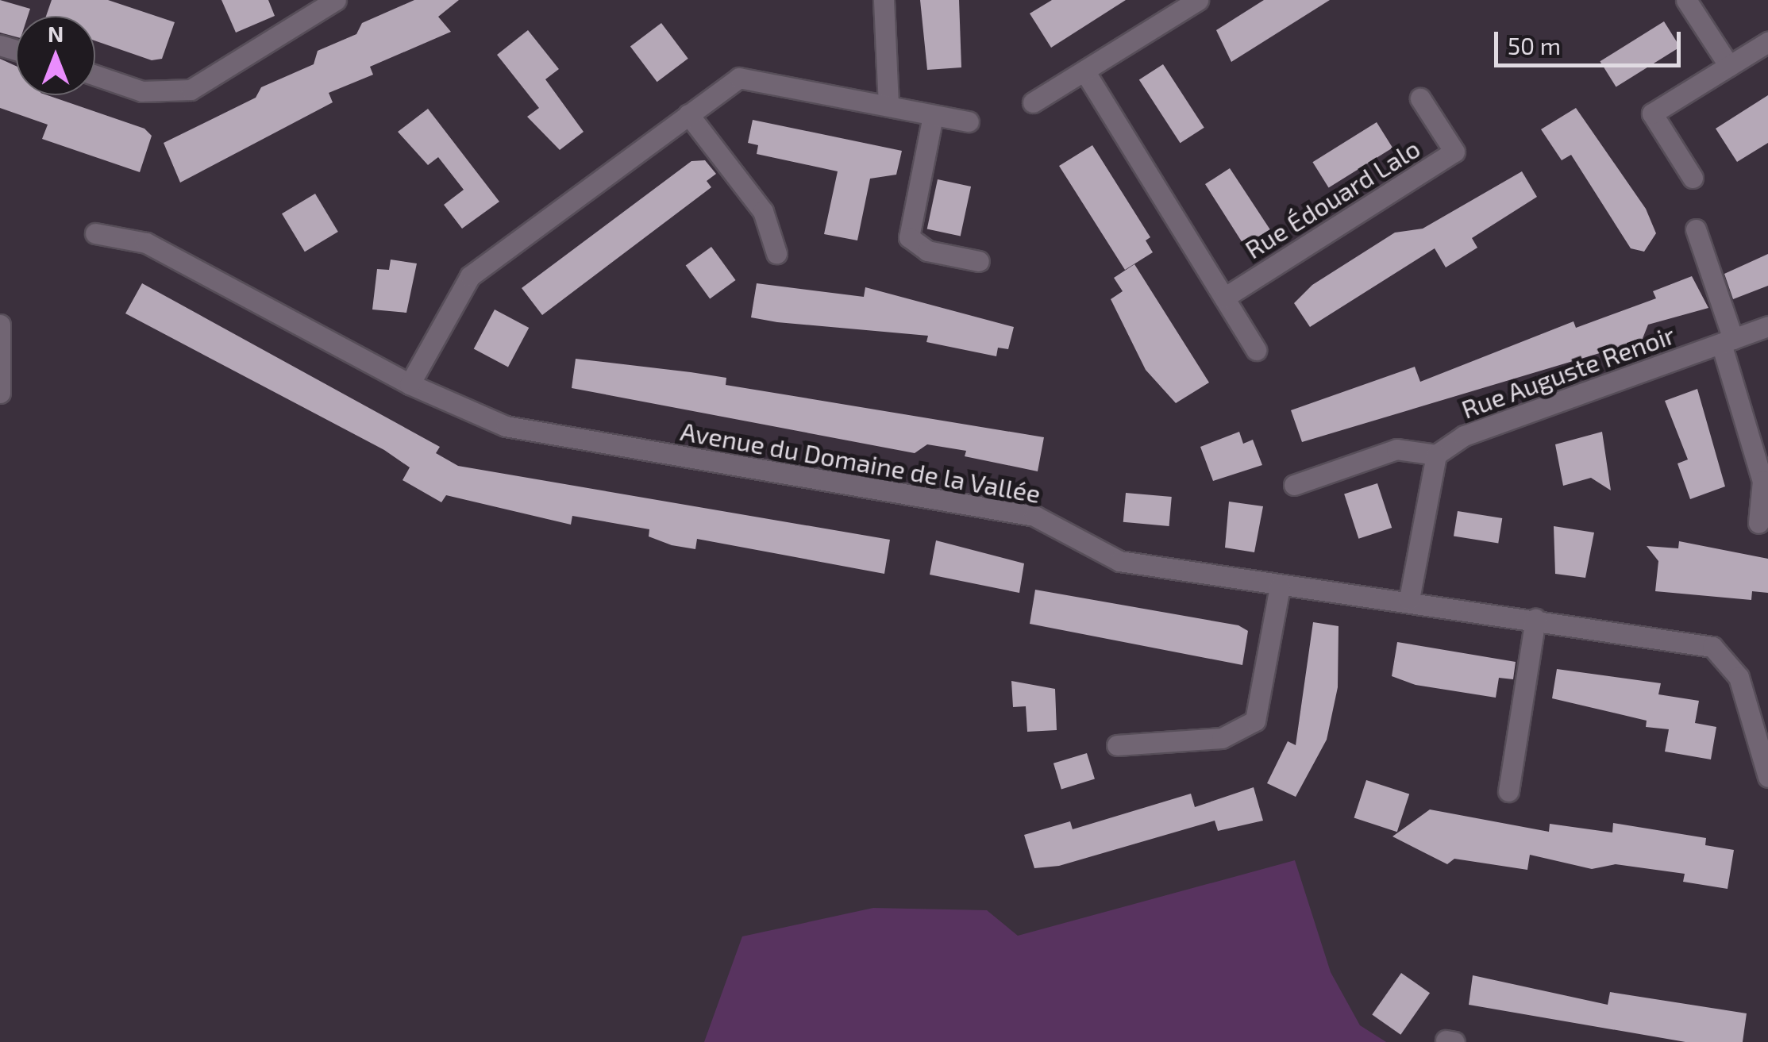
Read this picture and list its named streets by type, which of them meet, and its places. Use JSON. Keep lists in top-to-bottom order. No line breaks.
{"streets":{"street":["Rue Édouard Lalo","Rue Auguste Renoir","Avenue du Domaine de la Vallée"]},"scale_bar":"50 m","north":"top"}
